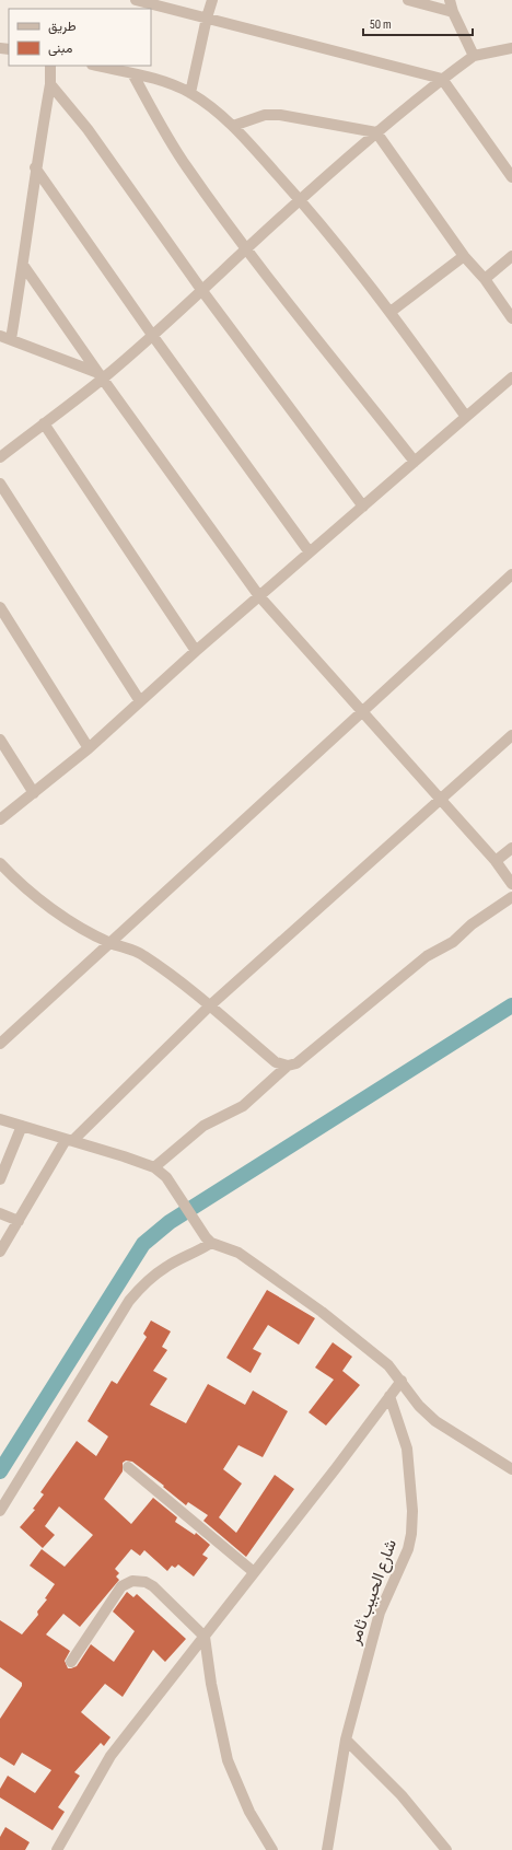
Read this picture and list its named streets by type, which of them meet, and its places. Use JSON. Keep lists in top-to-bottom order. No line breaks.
{"streets":{"street":["شارع الحبيب ثامر"]},"legend":["طريق","مبنى"],"scale_bar":"50 m"}
